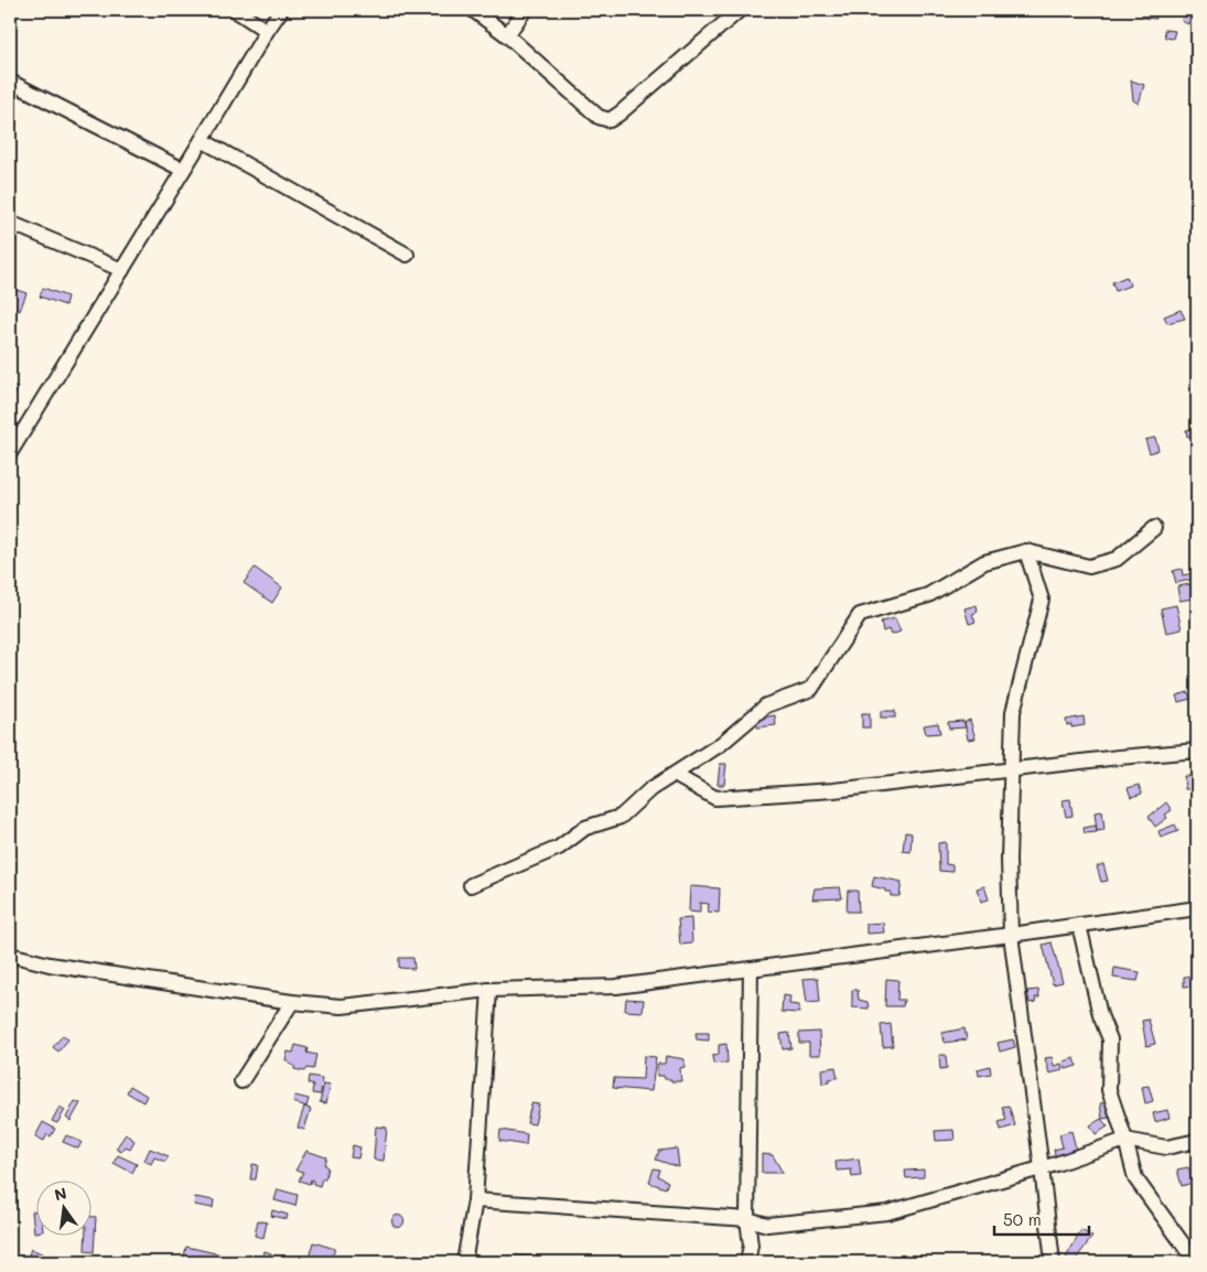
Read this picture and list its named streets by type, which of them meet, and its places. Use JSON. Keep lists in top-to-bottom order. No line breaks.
{"scale_bar":"50 m","north":"top"}
